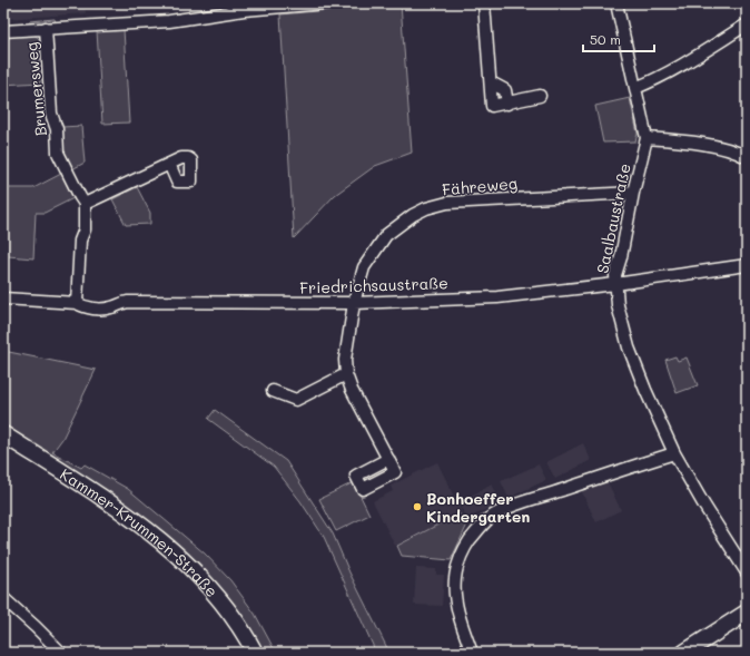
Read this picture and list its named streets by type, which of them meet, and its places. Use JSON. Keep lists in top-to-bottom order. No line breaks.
{"streets":{"street":["Brumersweg","Fähreweg","Saalbaustraße","Friedrichsaustraße","Kammer-Krummen-Straße"]},"crossings":[["Fähreweg","Saalbaustraße"],["Fähreweg","Friedrichsaustraße"],["Saalbaustraße","Friedrichsaustraße"]],"places":["Bonhoeffer Kindergarten"],"scale_bar":"50 m"}
